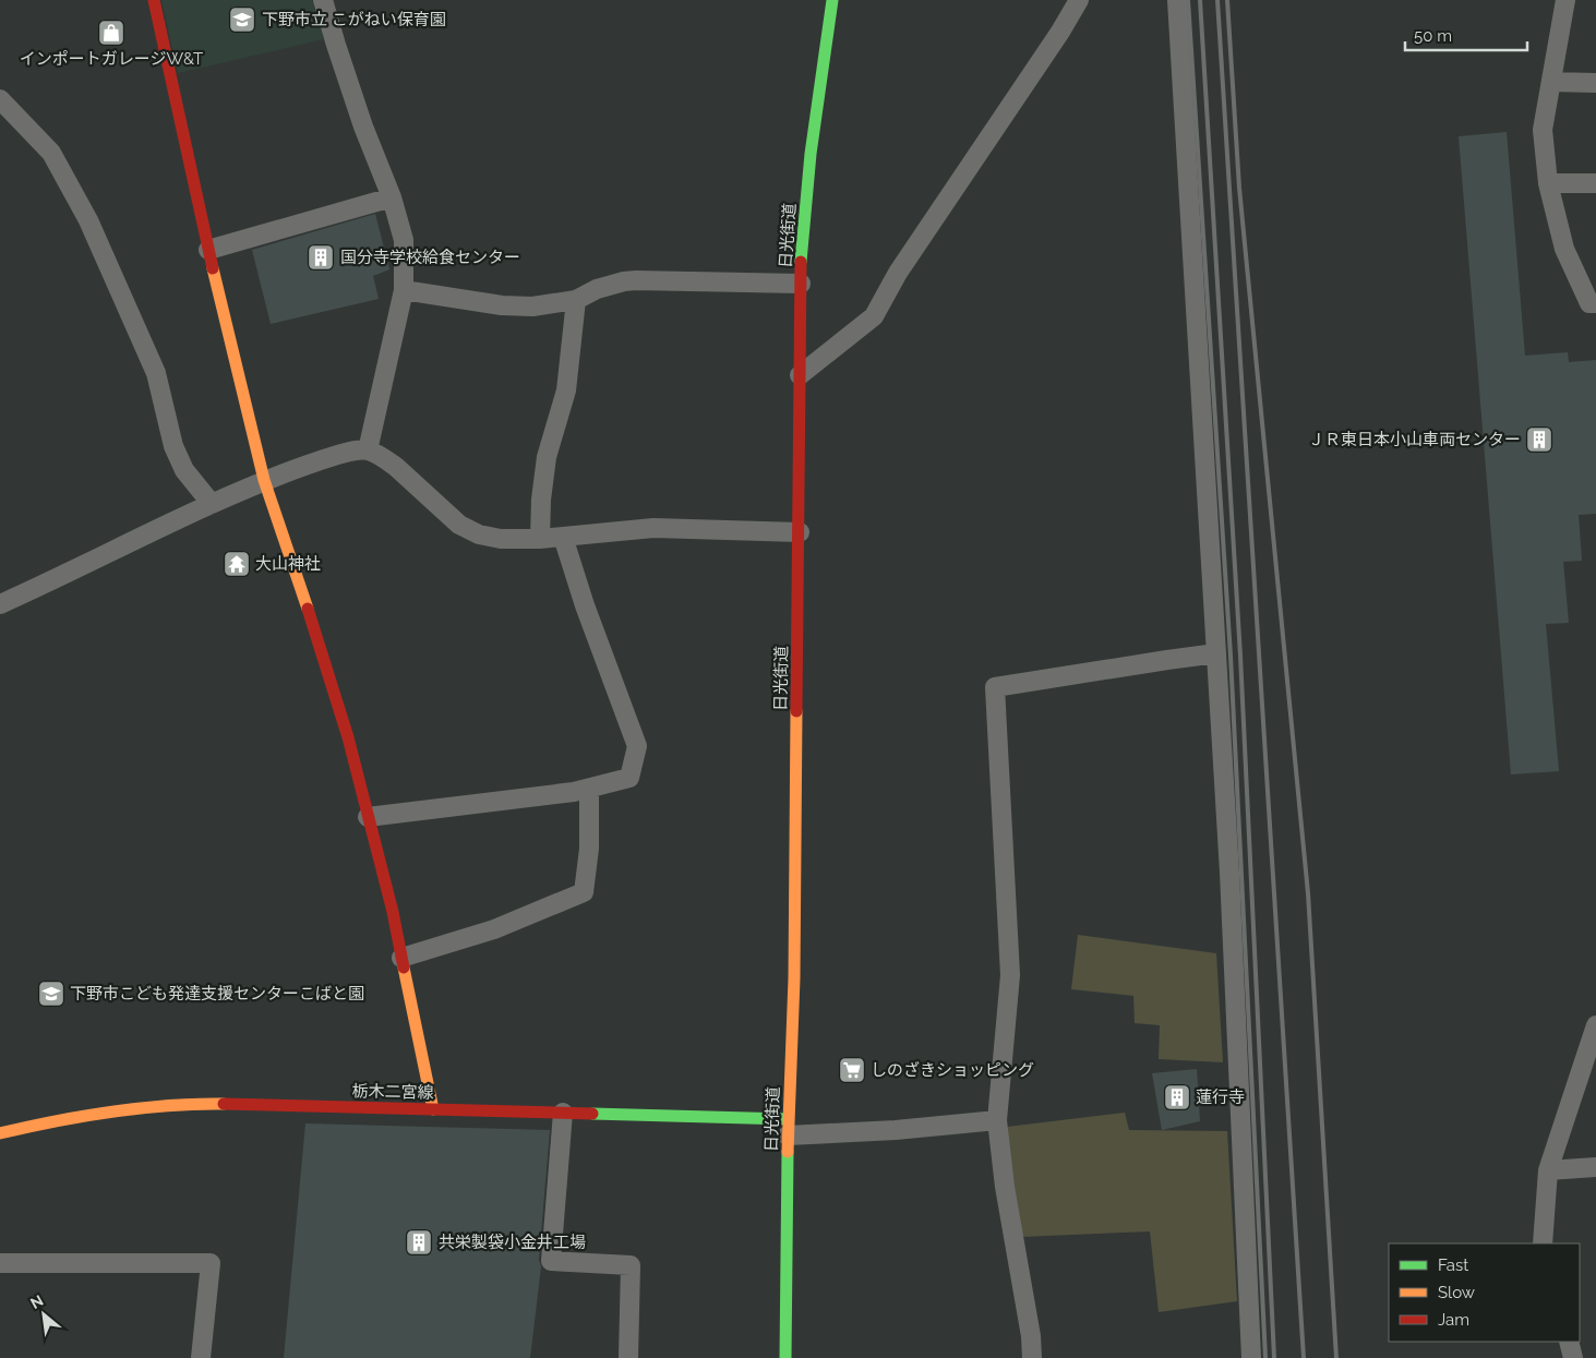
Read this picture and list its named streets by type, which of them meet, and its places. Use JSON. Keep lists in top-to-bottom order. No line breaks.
{"streets":{"main road":["日光街道","栃木二宮線"]},"crossings":[["日光街道","栃木二宮線"]],"places":{"school or university":["下野市立 こがねい保育園","下野市こども発達支援センターこばと園"],"shop":["インポートガレージW&T"],"building":["国分寺学校給食センター","ＪＲ東日本小山車両センター","蓮行寺","共栄製袋小金井工場"],"temple":["大山神社"],"supermarket":["しのざきショッピング"]},"legend":["Fast","Slow","Jam"],"scale_bar":"50 m","north":"top left"}
